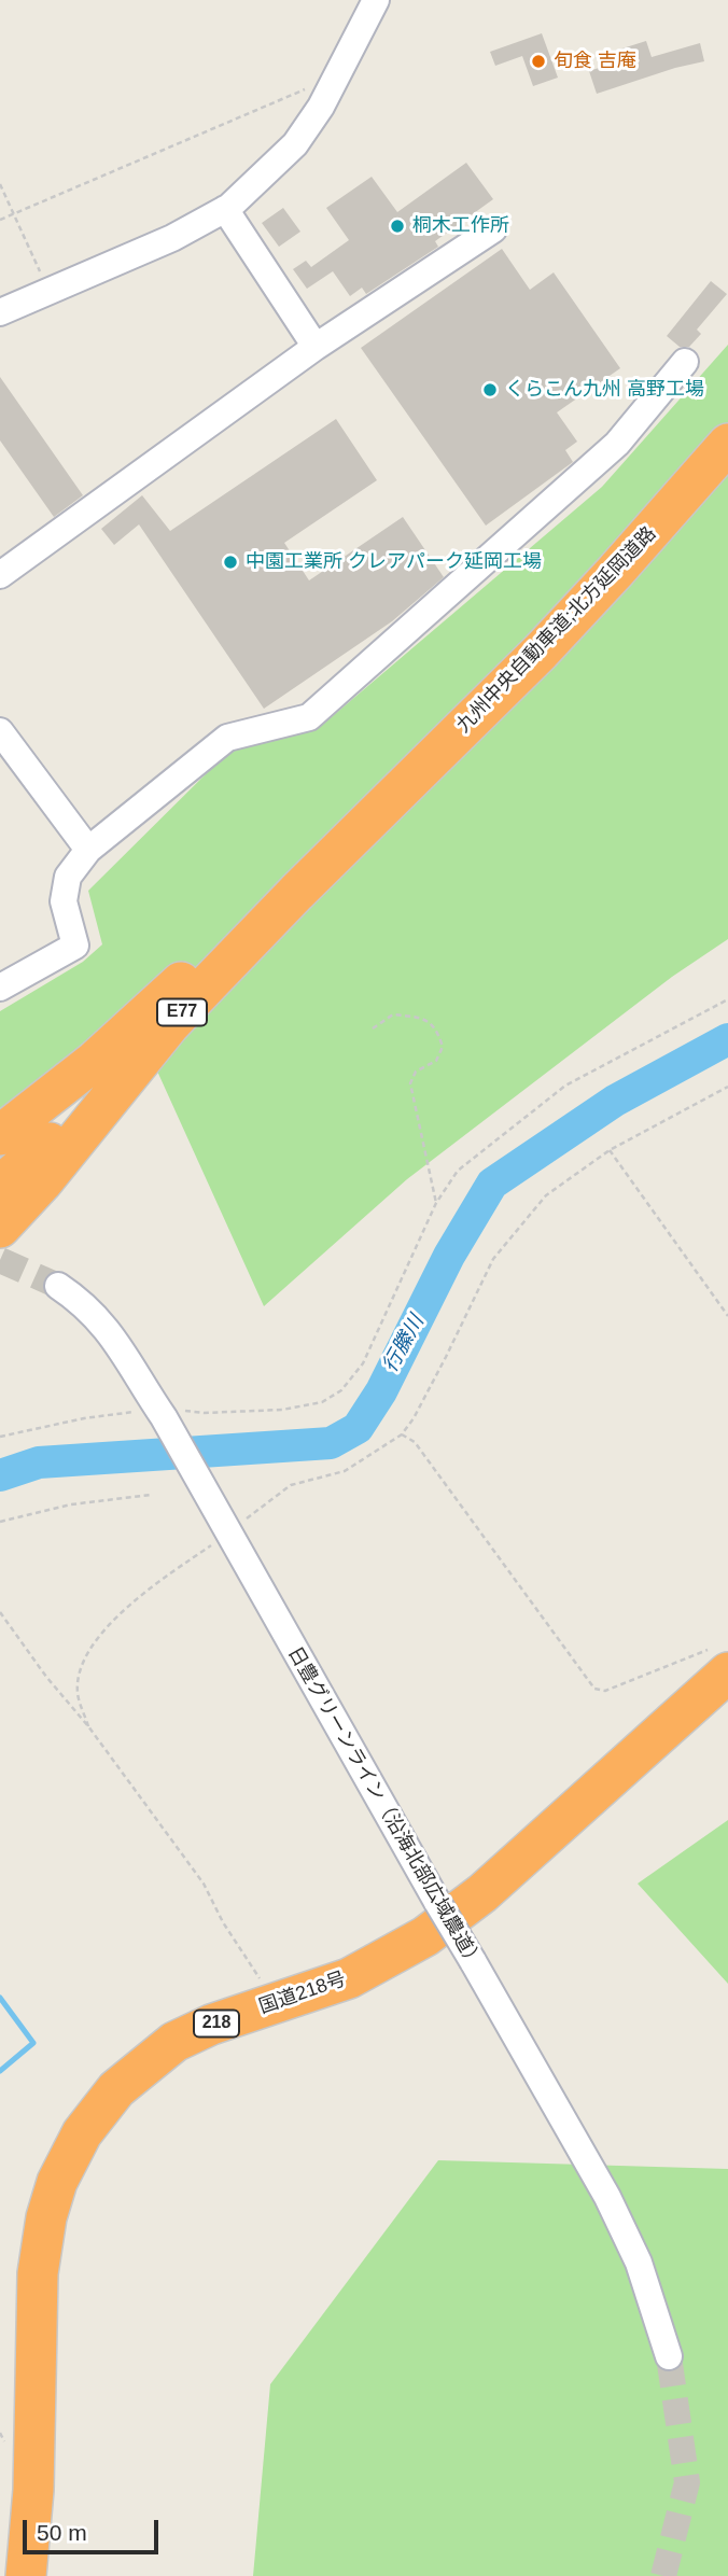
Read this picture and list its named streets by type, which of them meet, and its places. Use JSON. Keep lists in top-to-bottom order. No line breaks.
{"streets":{"highway":["九州中央自動車道;北方延岡道路","E77","国道218号","218"],"street":["日豊グリーンライン（沿海北部広域農道）"]},"water":["行縢川"],"places":["旬食 吉庵","桐木工作所","くらこん九州 高野工場","中園工業所 クレアパーク延岡工場"],"scale_bar":"50 m"}
